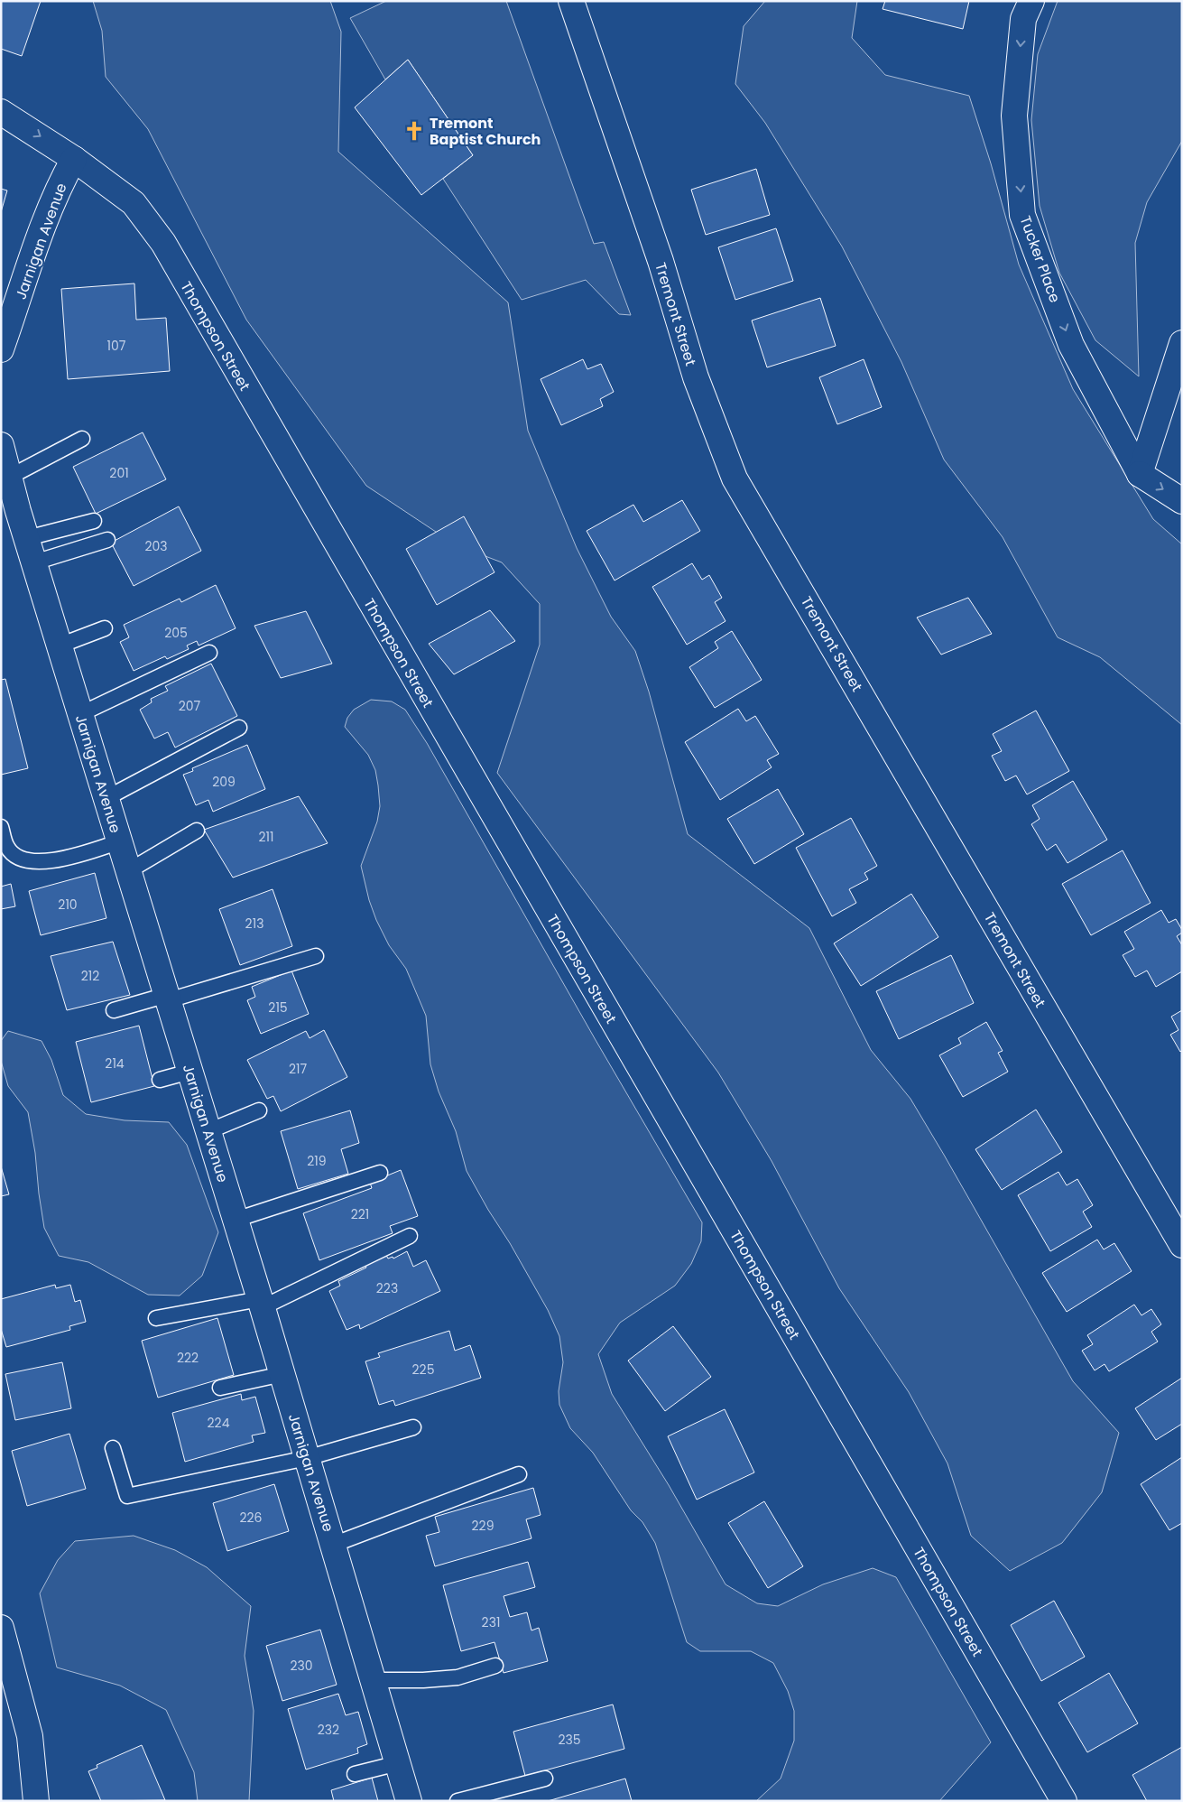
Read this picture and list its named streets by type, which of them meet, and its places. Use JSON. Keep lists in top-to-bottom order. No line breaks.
{"streets":{"street":["Jarnigan Avenue","Tucker Place","Tremont Street","Thompson Street"]},"crossings":[["Jarnigan Avenue","Thompson Street"]],"one_way":["Tucker Place"],"places":{"church":["Tremont Baptist Church"]},"house_numbers":["107","201","203","205","207","209","211","210","213","212","215","214","217","219","221","223","222","225","224","226","229","231","230","232","235"]}
